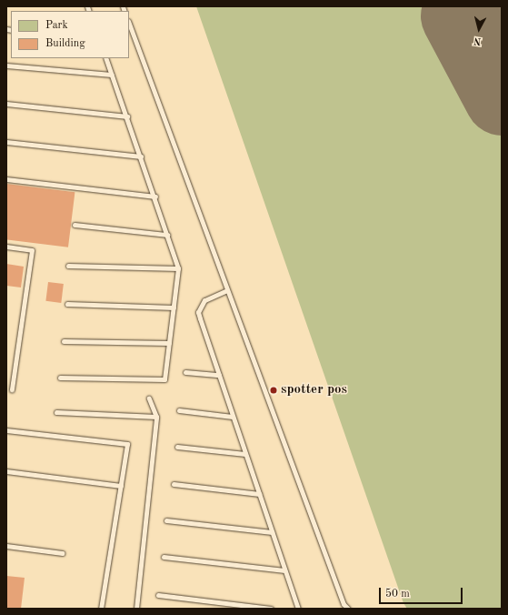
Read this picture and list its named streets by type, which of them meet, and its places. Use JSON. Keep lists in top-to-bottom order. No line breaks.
{"places":["spotter pos"],"legend":["Park","Building"],"scale_bar":"50 m","north":"bottom"}
